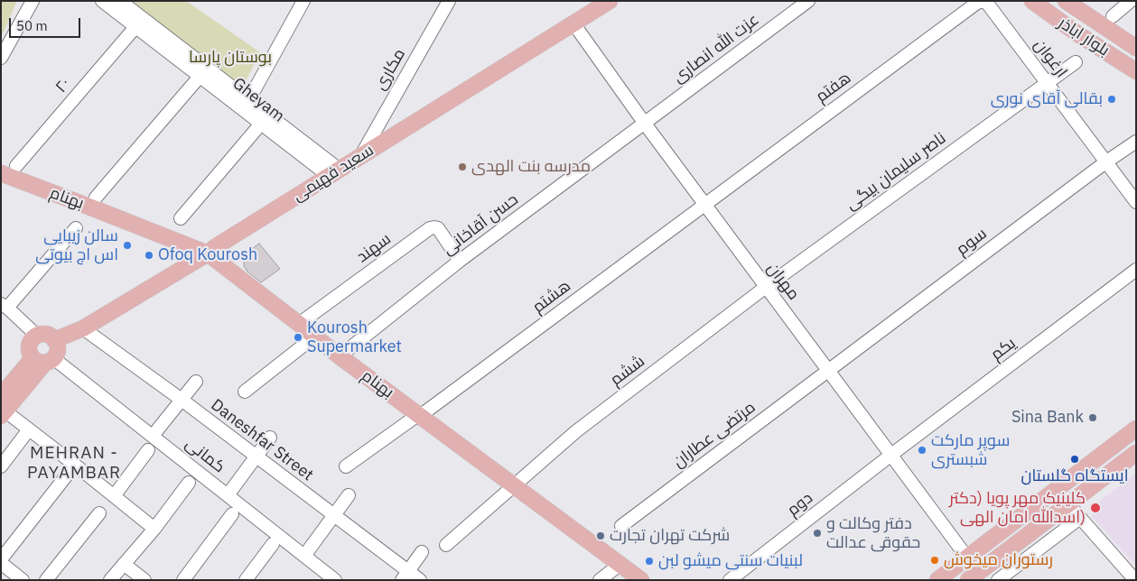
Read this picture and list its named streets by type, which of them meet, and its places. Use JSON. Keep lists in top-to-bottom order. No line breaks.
{"streets":{"main road":["بلوار اباذر","سعید فهیمی","بهنام"],"street":["عزت الله انصاری","ارغوان","مکاری","۲۰","هفتم","Gheyam","ناصر سلیمان بیگی","حسن آقاخانی","سوم","سهند","مهران","هشتم","یکم","ششم","مرتضی عطاران","Daneshfar Street","کمانی","دوم"]},"crossings":[["عزت الله انصاری","حسن آقاخانی"],["عزت الله انصاری","مهران"],["ارغوان","هفتم"],["ارغوان","ناصر سلیمان بیگی"],["ارغوان","سوم"],["مکاری","سعید فهیمی"],["۲۰","Gheyam"],["هفتم","مهران"],["هفتم","هشتم"],["Gheyam","سعید فهیمی"],["ناصر سلیمان بیگی","مهران"],["ناصر سلیمان بیگی","ششم"],["سعید فهیمی","بهنام"],["سعید فهیمی","مهران"],["سعید فهیمی","Daneshfar Street"],["سعید فهیمی","کمانی"],["بهنام","حسن آقاخانی"],["بهنام","سهند"],["بهنام","هشتم"],["بهنام","ششم"],["حسن آقاخانی","سهند"],["حسن آقاخانی","مهران"],["سوم","مهران"],["سوم","مرتضی عطاران"],["مهران","هشتم"],["مهران","یکم"],["مهران","ششم"],["مهران","مرتضی عطاران"],["مهران","دوم"],["یکم","دوم"]],"districts":["MEHRAN - PAYAMBAR"],"parks":["بوستان پارسا"],"places":["بقالی آقای نوری","مدرسه بنت الهدی","سالن زیبایی اس اچ بیوتی","Ofoq Kourosh","Kourosh Supermarket","Sina Bank","سوپر مارکت شبستری","ایستگاه گلستان","کلینیک مهر پویا (دکتر اسدالله امان الهی)","دفتر وکالت و حقوقی عدالت","شرکت تهران تجارت","رستوران میخوش","لبنیات سنتی میشو لبن"],"scale_bar":"50 m"}
